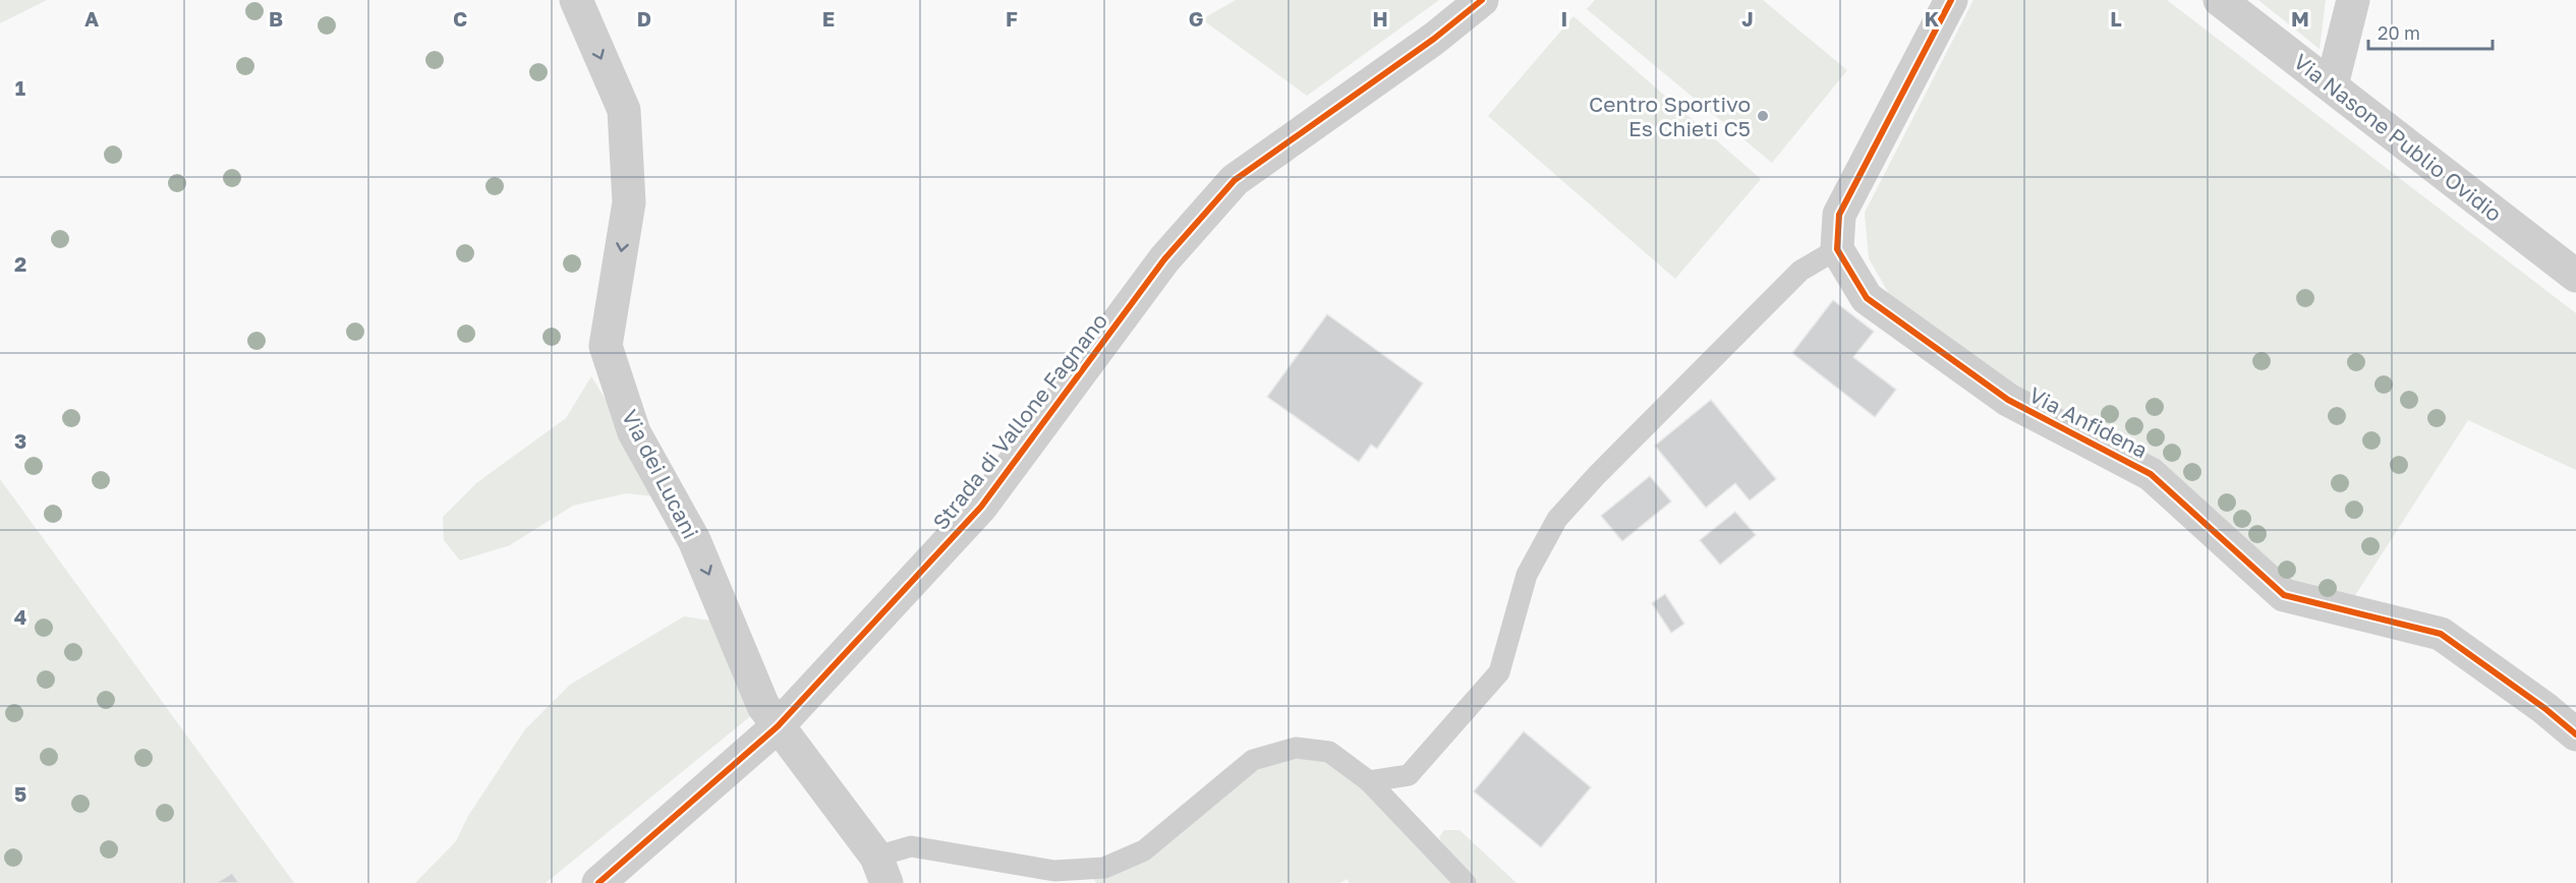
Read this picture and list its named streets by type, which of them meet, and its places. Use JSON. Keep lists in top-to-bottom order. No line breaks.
{"streets":{"street":["Via Nasone Publio Ovidio","Strada di Vallone Fagnano","Via Anfidena","Via dei Lucani"]},"crossings":[["Strada di Vallone Fagnano","Via dei Lucani"]],"one_way":["Via dei Lucani"],"places":["Centro Sportivo Es Chieti C5"],"scale_bar":"20 m","grid":{"columns":["A","B","C","D","E","F","G","H","I","J","K","L","M"],"rows":["1","2","3","4","5"]}}
